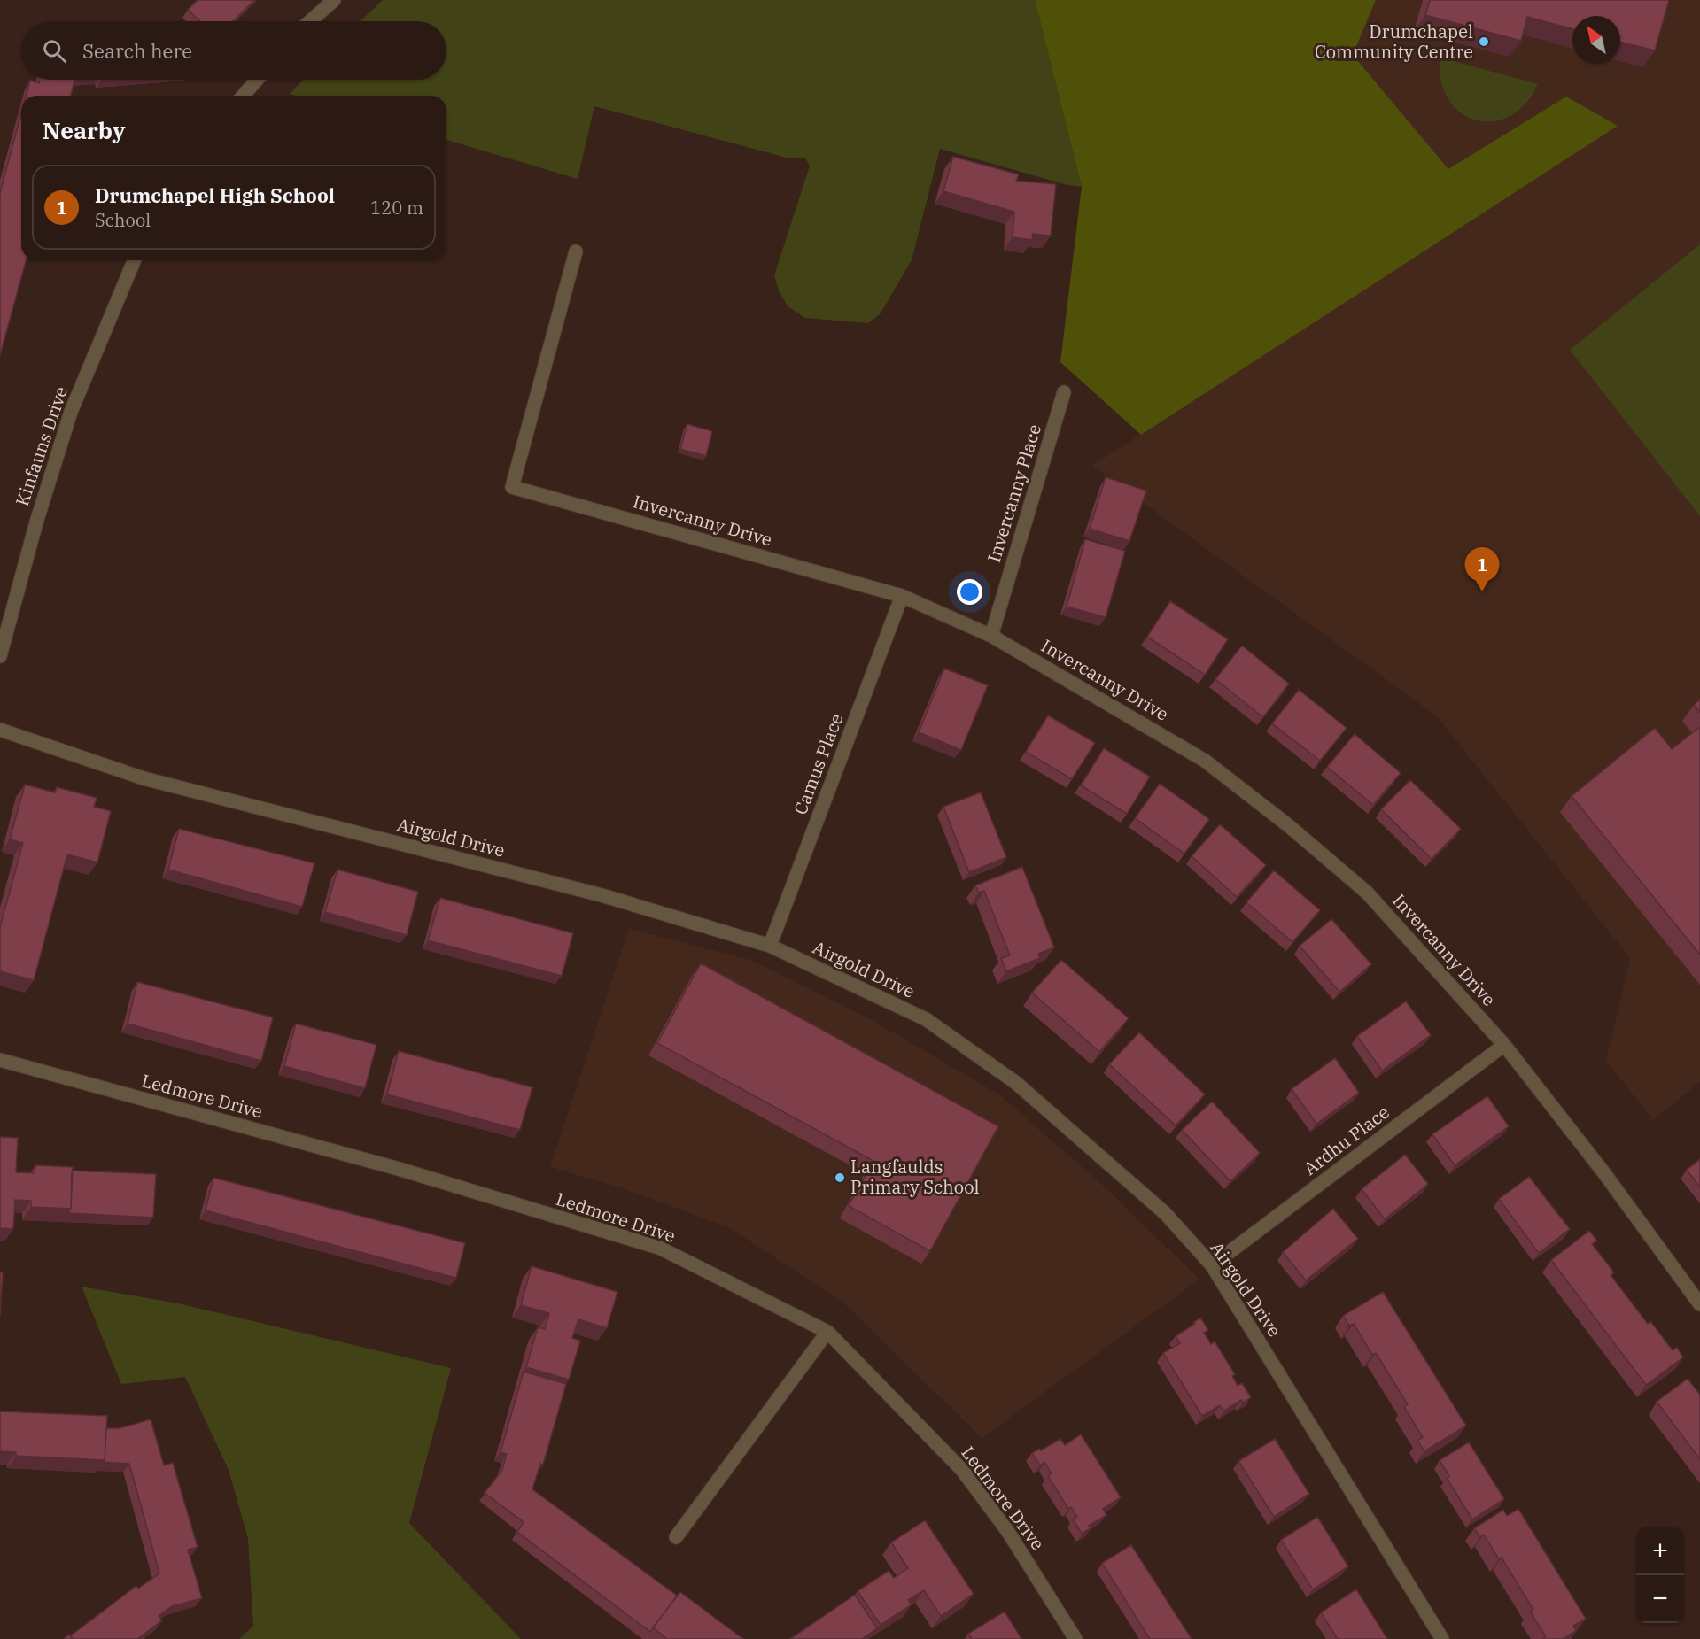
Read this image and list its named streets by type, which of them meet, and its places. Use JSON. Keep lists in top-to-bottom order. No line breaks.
{"streets":{"street":["Kinfauns Drive","Invercanny Place","Invercanny Drive","Camus Place","Airgold Drive","Ledmore Drive","Ardhu Place"]},"crossings":[["Invercanny Place","Invercanny Drive"],["Invercanny Drive","Camus Place"],["Invercanny Drive","Ardhu Place"],["Camus Place","Airgold Drive"],["Airgold Drive","Ardhu Place"]],"places":["Drumchapel Community Centre","Langfaulds Primary School"],"north":"top left","page":{"search":"Search here","heading":"Nearby","list":[{"mark":"1","name":"Drumchapel High School","note":"School","value":"120 m"}],"pins":"1","map_buttons":["+","−"]}}
